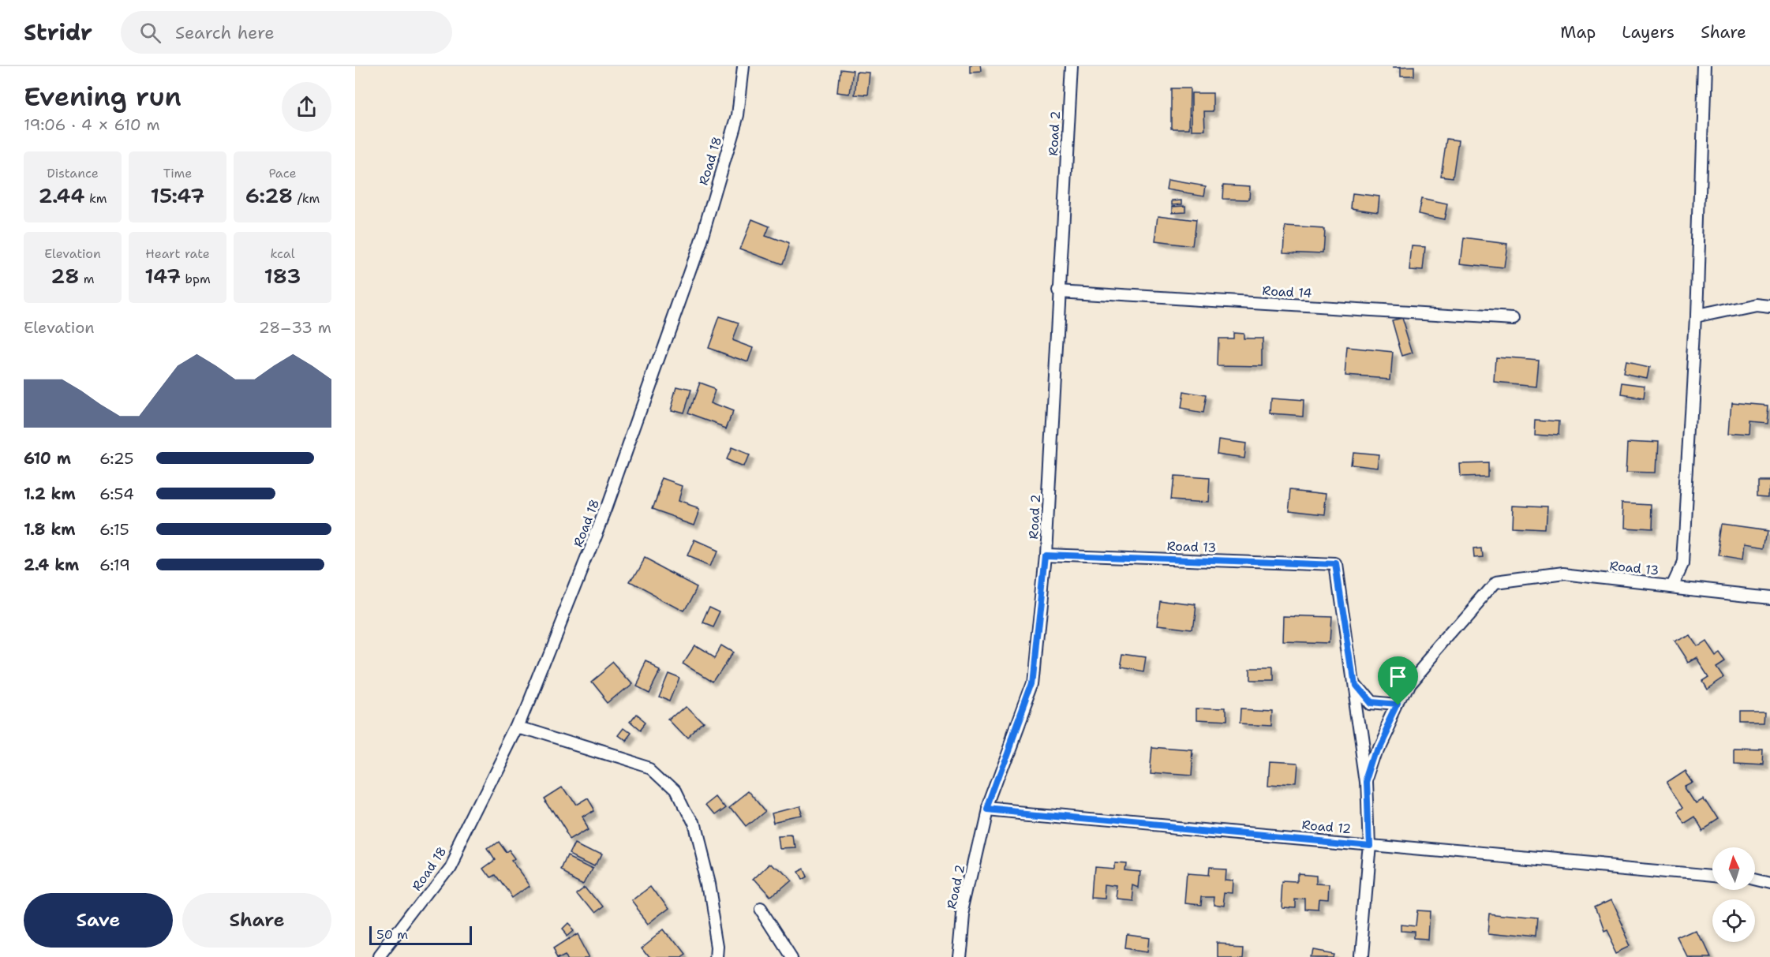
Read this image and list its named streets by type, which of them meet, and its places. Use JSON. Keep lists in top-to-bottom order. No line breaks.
{"streets":{"street":["Road 2","Road 18","Road 14","Road 13","Road 12"]},"crossings":[["Road 2","Road 14"],["Road 2","Road 13"],["Road 2","Road 12"]],"scale_bar":"50 m","north":"top","page":{"header":"Stridr","search":"Search here","nav":["Map","Layers","Share"],"heading":["Evening run","19:06 · 4 × 610 m"],"stats":[["Distance","2.44 km"],["Time","15:47"],["Pace","6:28 /km"],["Elevation","28 m"],["Heart rate","147 bpm"],["kcal","183"]],"chart":["Elevation","28–33 m"],"list":[{"name":"610 m","note":"6:25"},{"name":"1.2 km","note":"6:54"},{"name":"1.8 km","note":"6:15"},{"name":"2.4 km","note":"6:19"}],"buttons":["Save","Share"],"scale":"50 m"}}
